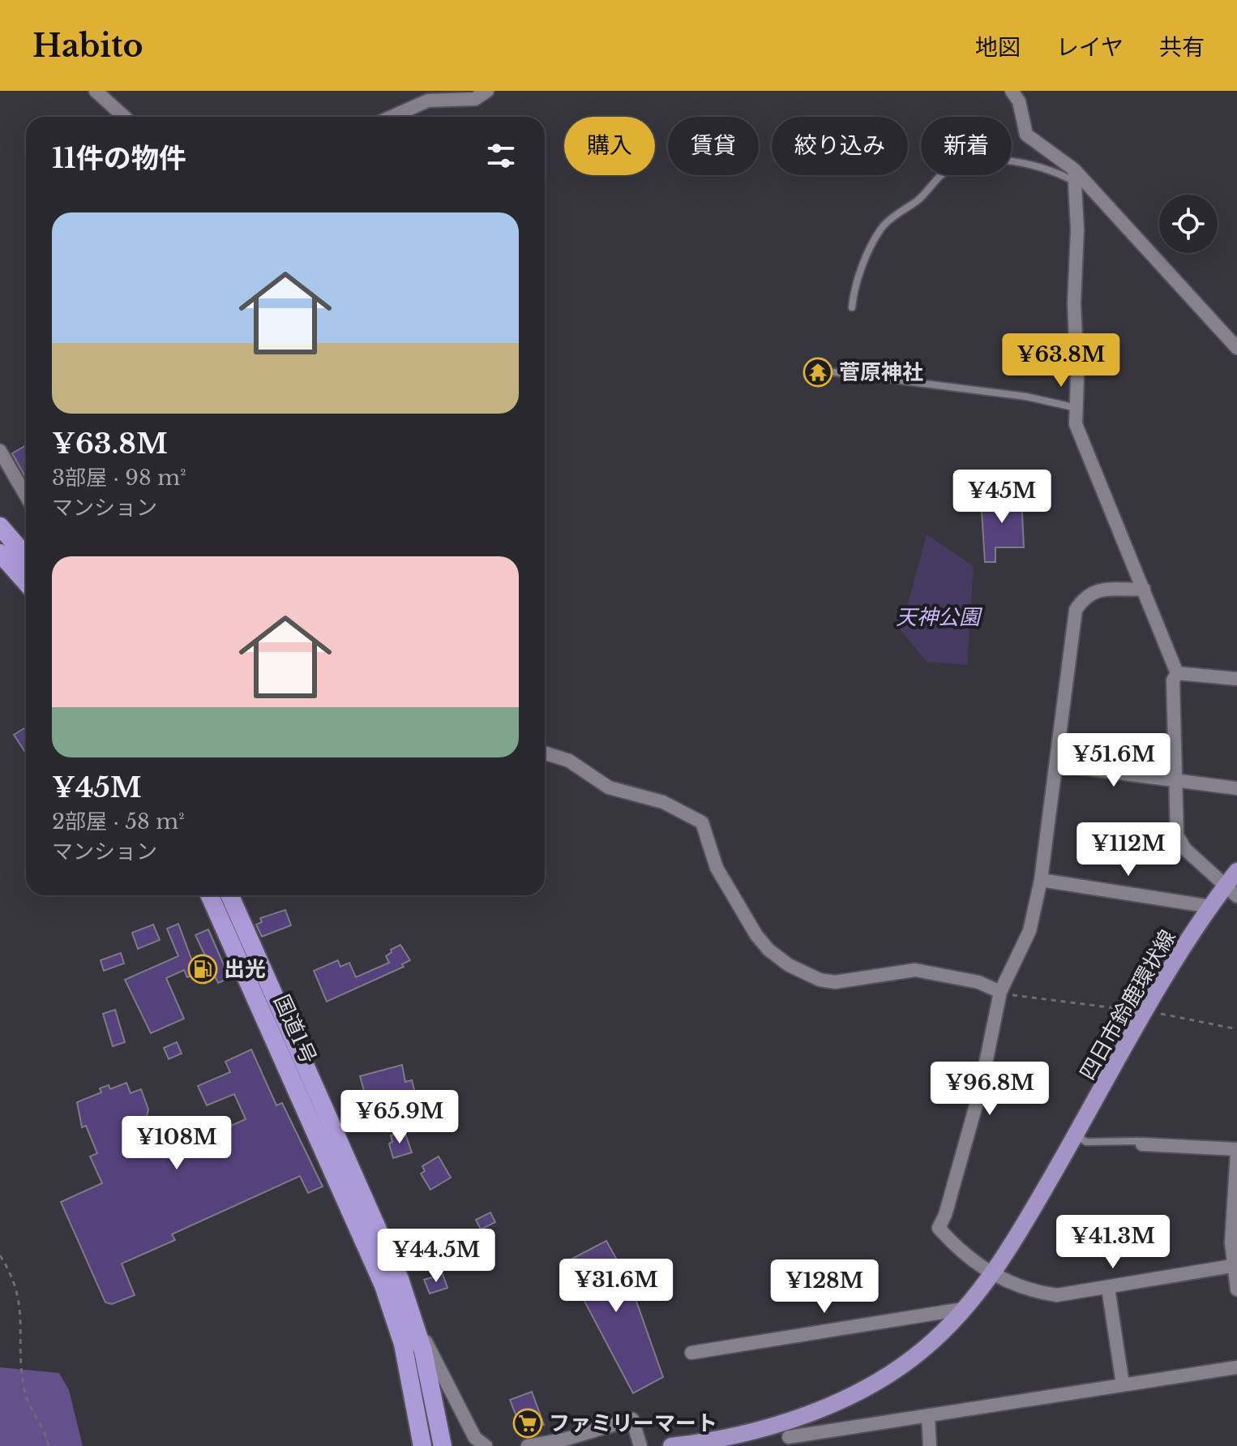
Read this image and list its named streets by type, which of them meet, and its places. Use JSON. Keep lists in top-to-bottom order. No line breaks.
{"streets":{"highway":["国道1号"],"main road":["四日市鈴鹿環状線"]},"parks":["天神公園"],"places":{"temple":["菅原神社"],"fuel station":["出光"],"supermarket":["ファミリーマート"]},"page":{"header":"Habito","nav":["地図","レイヤ","共有"],"chip":["購入","賃貸","絞り込み","新着"],"heading":"11件の物件","list":[{"name":"¥63.8M","note":"3部屋 · 98 m² · マンション"},{"name":"¥45M","note":"2部屋 · 58 m² · マンション"}],"price":["¥63.8M","¥45M","¥51.6M","¥112M","¥96.8M","¥65.9M","¥108M","¥41.3M","¥44.5M","¥31.6M","¥128M"]}}
